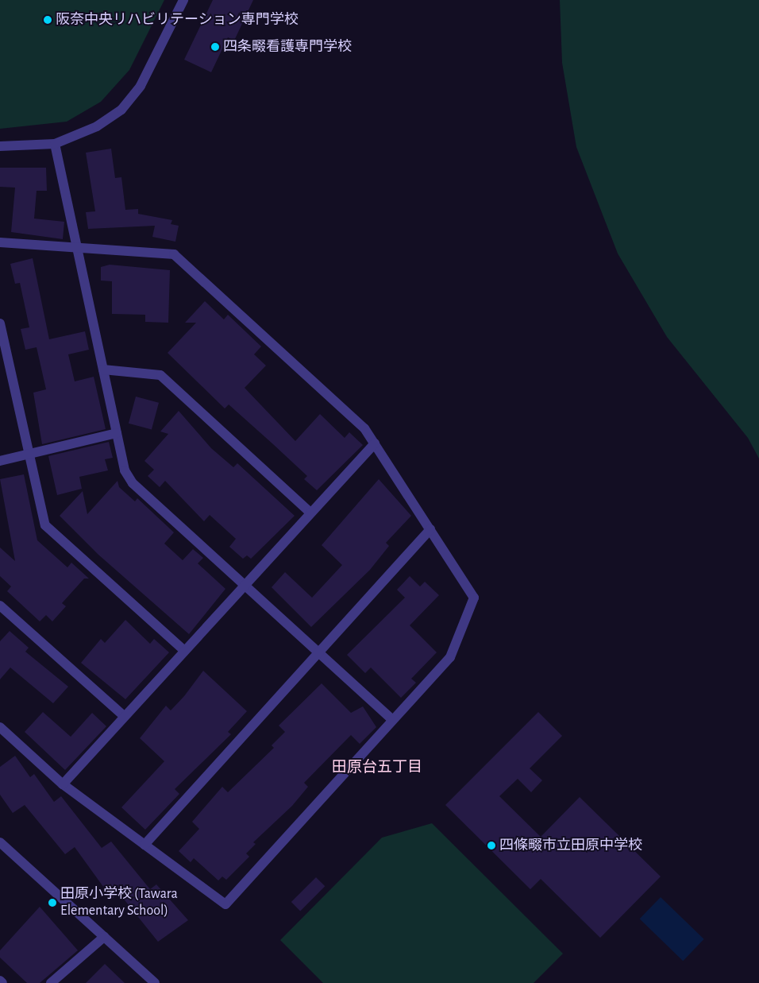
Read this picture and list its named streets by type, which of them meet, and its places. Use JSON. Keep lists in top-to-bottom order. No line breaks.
{"districts":["田原台五丁目"],"places":["阪奈中央リハビリテーション専門学校","四条畷看護専門学校","四條畷市立田原中学校","田原小学校 (Tawara Elementary School)"]}
